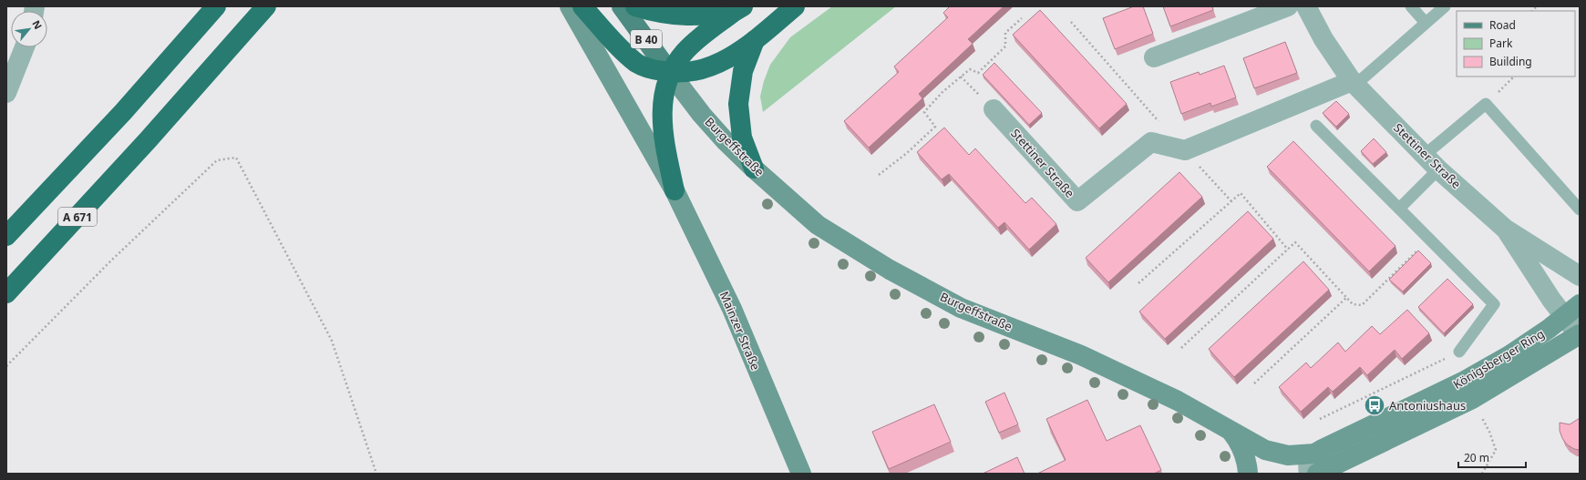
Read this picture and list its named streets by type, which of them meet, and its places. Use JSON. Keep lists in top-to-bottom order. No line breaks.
{"streets":{"highway":["A 671"],"main road":["B 40","Burgeffstraße","Mainzer Straße","Königsberger Ring"],"street":["Stettiner Straße"]},"crossings":[["B 40","Burgeffstraße"],["Burgeffstraße","Königsberger Ring"],["Stettiner Straße","Königsberger Ring"]],"places":{"bus stop":["Antoniushaus"]},"legend":["Road","Park","Building"],"scale_bar":"20 m","north":"top right"}
